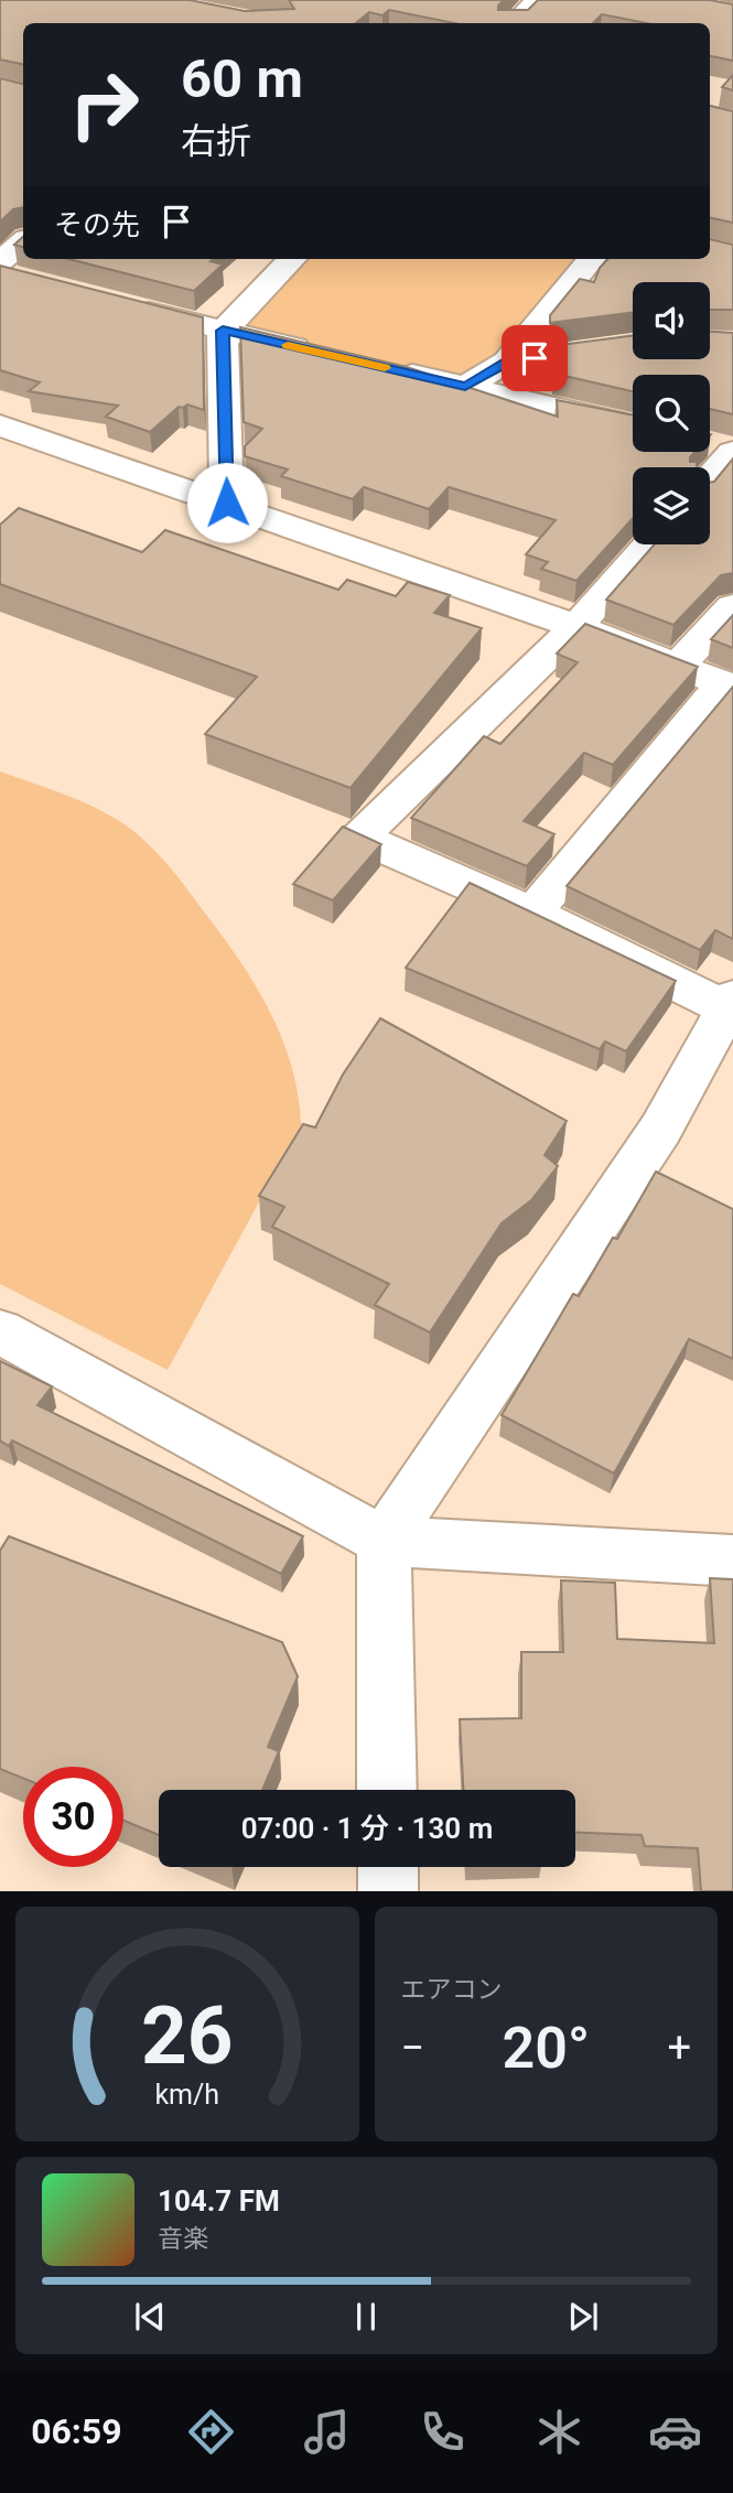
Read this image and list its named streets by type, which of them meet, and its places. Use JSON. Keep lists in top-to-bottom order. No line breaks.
{"page":{"turn":["60 m","右折"],"then":"その先","limit":"30","trip":"07:00 · 1 分 · 130 m","tile":"エアコン","heat":["−","20°","+"],"song":["104.7 FM","音楽"],"tabs":"06:59","gauge":["26","km/h"]}}
